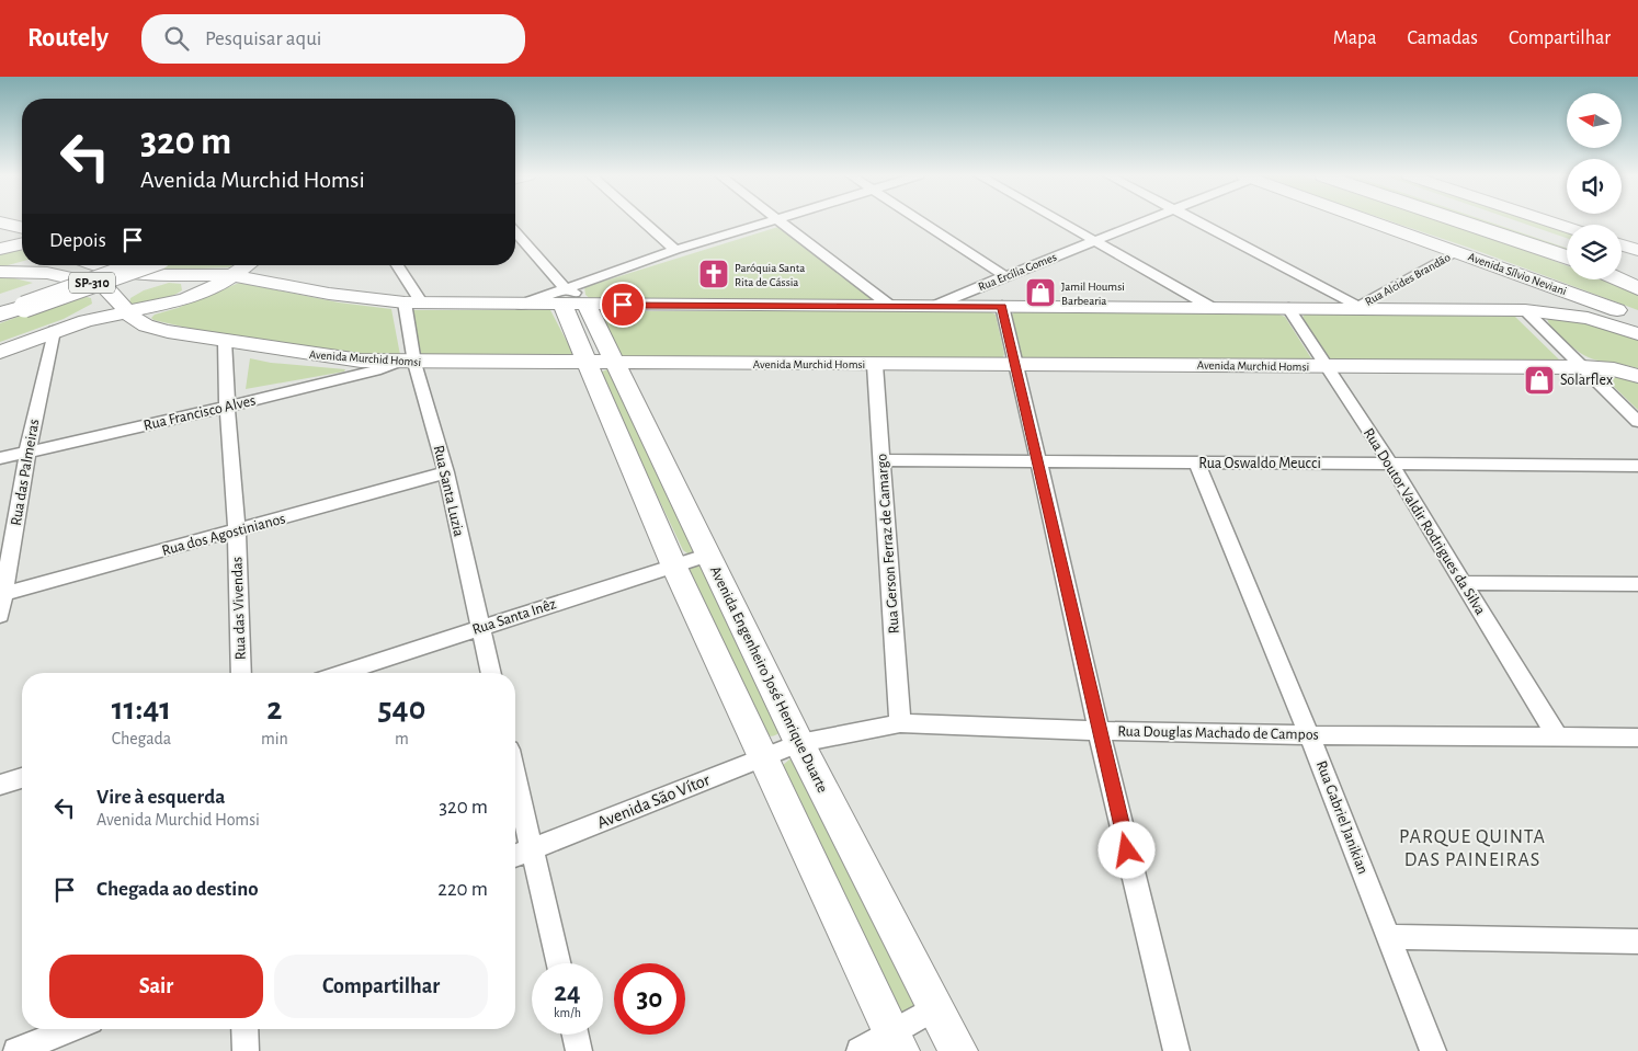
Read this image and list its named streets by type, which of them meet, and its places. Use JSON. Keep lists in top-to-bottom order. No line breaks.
{"streets":{"highway":["SP-310"],"main road":["Avenida Sílvio Neviani","Avenida Murchid Homsi","Avenida Engenheiro José Henrique Duarte"],"street":["Rua Ercília Gomes","Rua Alcides Brandão","Rua Francisco Alves","Rua Oswaldo Meucci","Rua das Palmeiras","Rua Santa Luzia","Rua Doutor Valdir Rodrigues da Silva","Rua dos Agostinianos","Rua Gerson Ferraz de Camargo","Rua das Vivendas","Rua Santa Inêz","Rua Douglas Machado de Campos","Avenida São Vítor","Rua Gabriel Janikian"]},"crossings":[["Avenida Sílvio Neviani","Rua Alcides Brandão"],["Avenida Murchid Homsi","Rua Francisco Alves"],["Avenida Murchid Homsi","Rua Santa Luzia"],["Avenida Murchid Homsi","Rua Doutor Valdir Rodrigues da Silva"],["Avenida Murchid Homsi","Rua Gerson Ferraz de Camargo"],["Avenida Murchid Homsi","Rua das Vivendas"],["Avenida Murchid Homsi","Avenida Engenheiro José Henrique Duarte"],["Rua Francisco Alves","Rua das Palmeiras"],["Rua Francisco Alves","Rua Santa Luzia"],["Rua Francisco Alves","Rua das Vivendas"],["Rua Oswaldo Meucci","Rua Doutor Valdir Rodrigues da Silva"],["Rua Oswaldo Meucci","Rua Gerson Ferraz de Camargo"],["Rua Oswaldo Meucci","Rua Gabriel Janikian"],["Rua das Palmeiras","Rua dos Agostinianos"],["Rua Santa Luzia","Rua dos Agostinianos"],["Rua Santa Luzia","Rua Santa Inêz"],["Rua Doutor Valdir Rodrigues da Silva","Rua Douglas Machado de Campos"],["Rua dos Agostinianos","Rua das Vivendas"],["Rua Gerson Ferraz de Camargo","Rua Douglas Machado de Campos"],["Rua Santa Inêz","Avenida Engenheiro José Henrique Duarte"],["Avenida Engenheiro José Henrique Duarte","Rua Douglas Machado de Campos"],["Avenida Engenheiro José Henrique Duarte","Avenida São Vítor"],["Rua Douglas Machado de Campos","Avenida São Vítor"],["Rua Douglas Machado de Campos","Rua Gabriel Janikian"]],"districts":["PARQUE QUINTA DAS PAINEIRAS"],"places":{"church":["Paróquia Santa Rita de Cássia"],"shop":["Jamil Houmsi Barbearia","Solarflex"]},"north":"left","page":{"header":"Routely","search":"Pesquisar aqui","nav":["Mapa","Camadas","Compartilhar"],"turn":["320 m","Avenida Murchid Homsi"],"then":"Depois","eta":["11:41","Chegada","2","min","540","m"],"list":[{"name":"Vire à esquerda","note":"Avenida Murchid Homsi","value":"320 m"},{"name":"Chegada ao destino","value":"220 m"}],"buttons":["Sair","Compartilhar"],"speed":"24 km/h","limit":"30"}}
